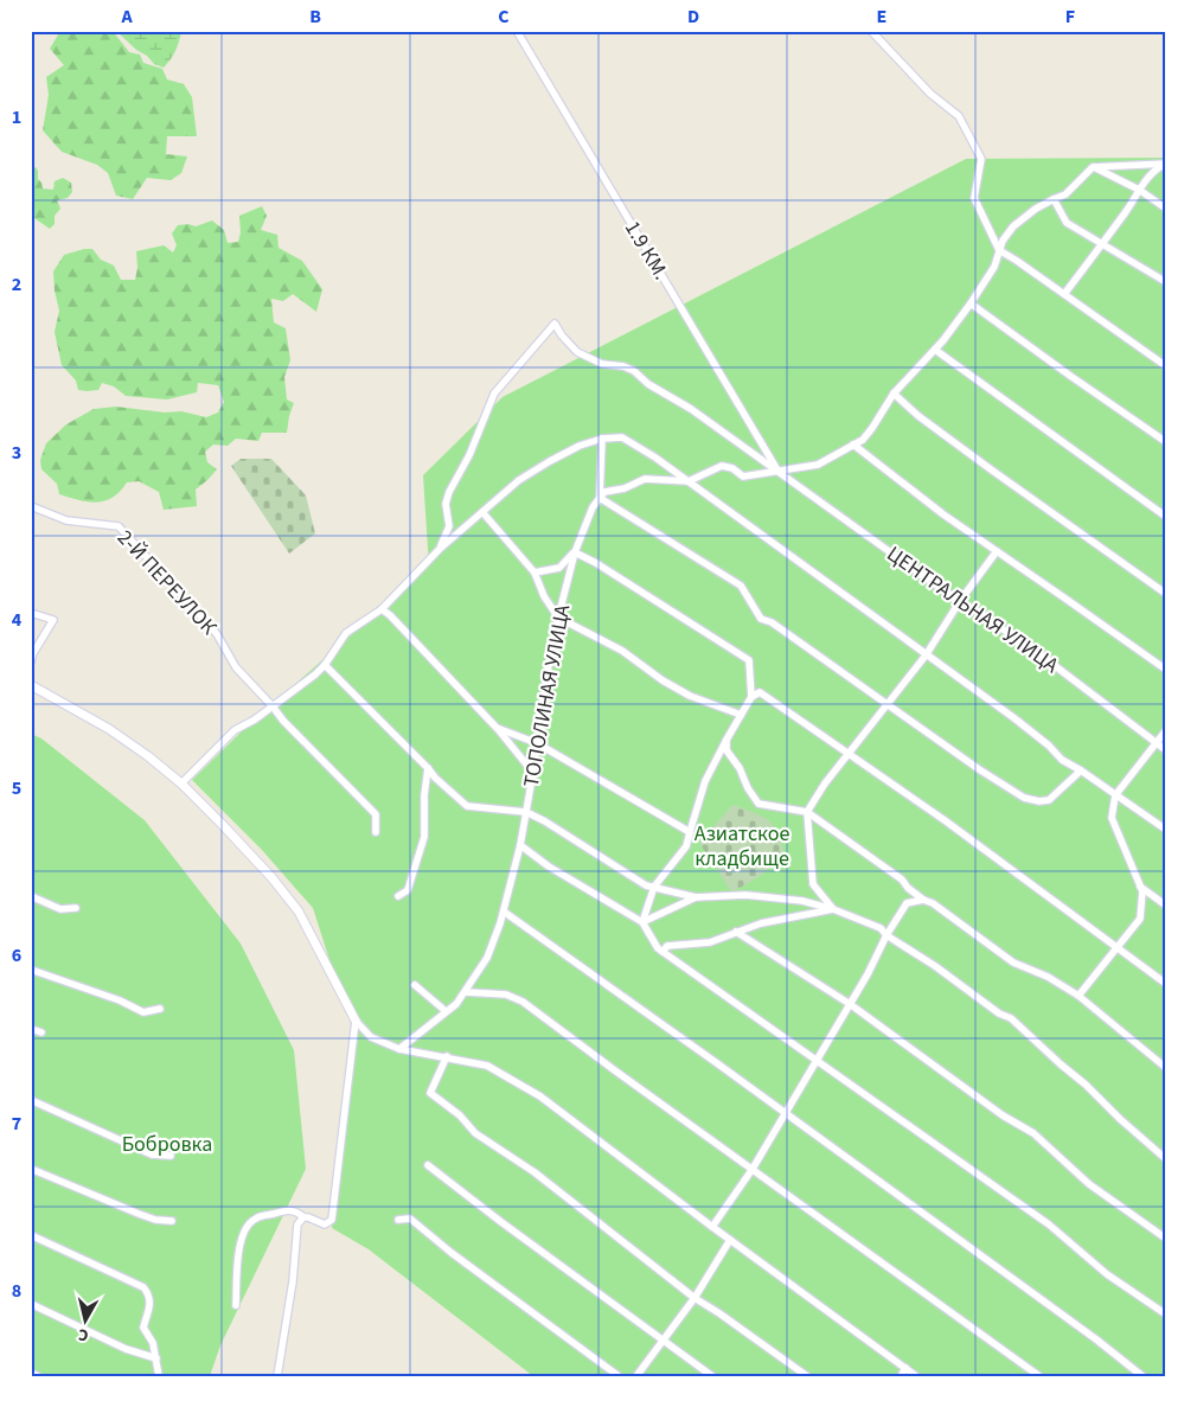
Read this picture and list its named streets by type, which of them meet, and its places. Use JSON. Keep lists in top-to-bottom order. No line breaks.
{"streets":{"street":["1.9 КМ.","2-Й ПЕРЕУЛОК","ЦЕНТРАЛЬНАЯ УЛИЦА","ТОПОЛИНАЯ УЛИЦА"]},"crossings":[["1.9 КМ.","ЦЕНТРАЛЬНАЯ УЛИЦА"]],"parks":["Азиатское кладбище","Бобровка"],"north":"bottom","grid":{"columns":["A","B","C","D","E","F"],"rows":["1","2","3","4","5","6","7","8"]}}
